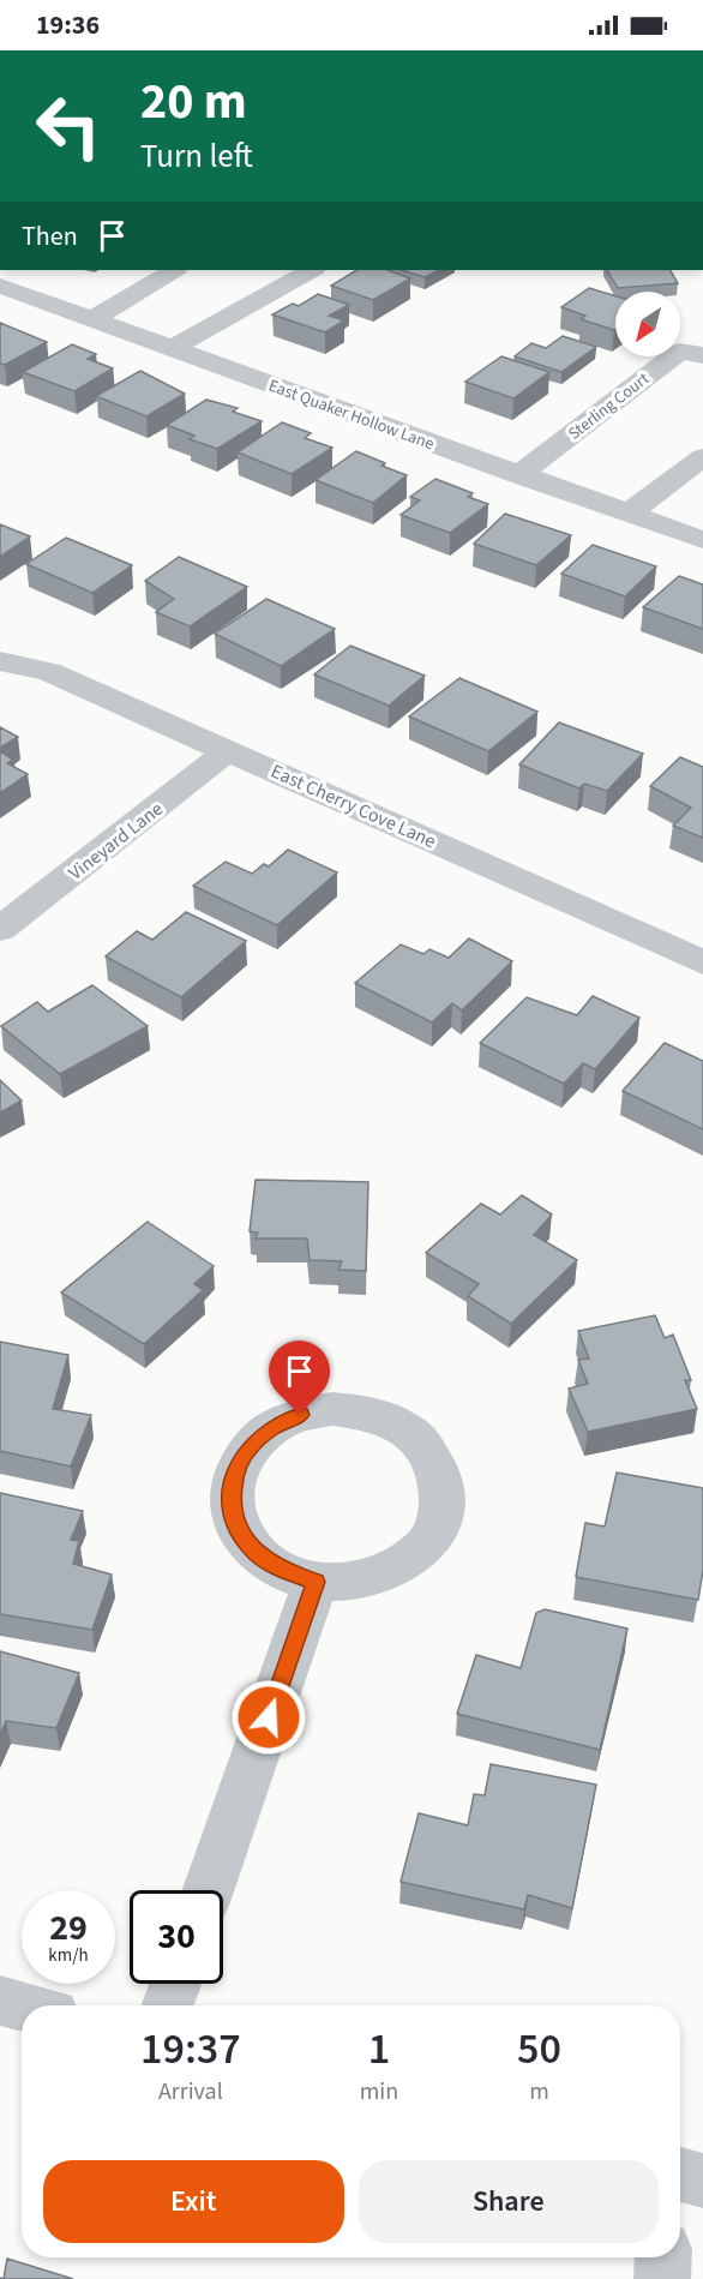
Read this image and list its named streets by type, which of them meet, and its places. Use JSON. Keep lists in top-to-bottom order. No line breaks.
{"streets":{"street":["Sterling Court","East Quaker Hollow Lane","East Cherry Cove Lane","Vineyard Lane"]},"crossings":[["Sterling Court","East Quaker Hollow Lane"],["East Cherry Cove Lane","Vineyard Lane"]],"north":"bottom left","page":{"status":"19:36","turn":["20 m","Turn left"],"then":"Then","speed":"29 km/h","limit":"30","eta":["19:37","Arrival","1","min","50","m"],"buttons":["Exit","Share"]}}
